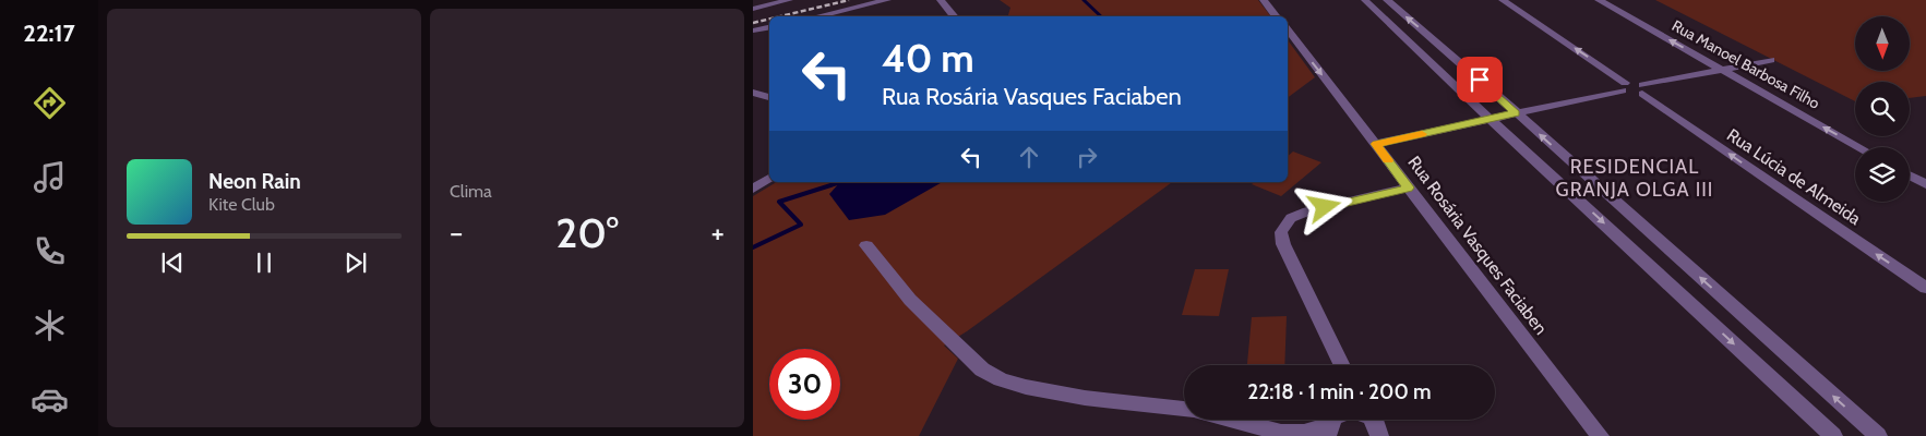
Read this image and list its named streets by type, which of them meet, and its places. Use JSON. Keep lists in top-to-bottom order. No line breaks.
{"streets":{"street":["Rua Manoel Barbosa Filho","Rua Lúcia de Almeida","Rua Rosária Vasques Faciaben"]},"one_way":["Rua Manoel Barbosa Filho"],"districts":["RESIDENCIAL GRANJA OLGA III"],"north":"bottom","page":{"tabs":"22:17","tile":"Clima","turn":["40 m","Rua Rosária Vasques Faciaben"],"song":["Neon Rain","Kite Club"],"heat":["−","20°","+"],"limit":"30","trip":"22:18 · 1 min · 200 m"}}
